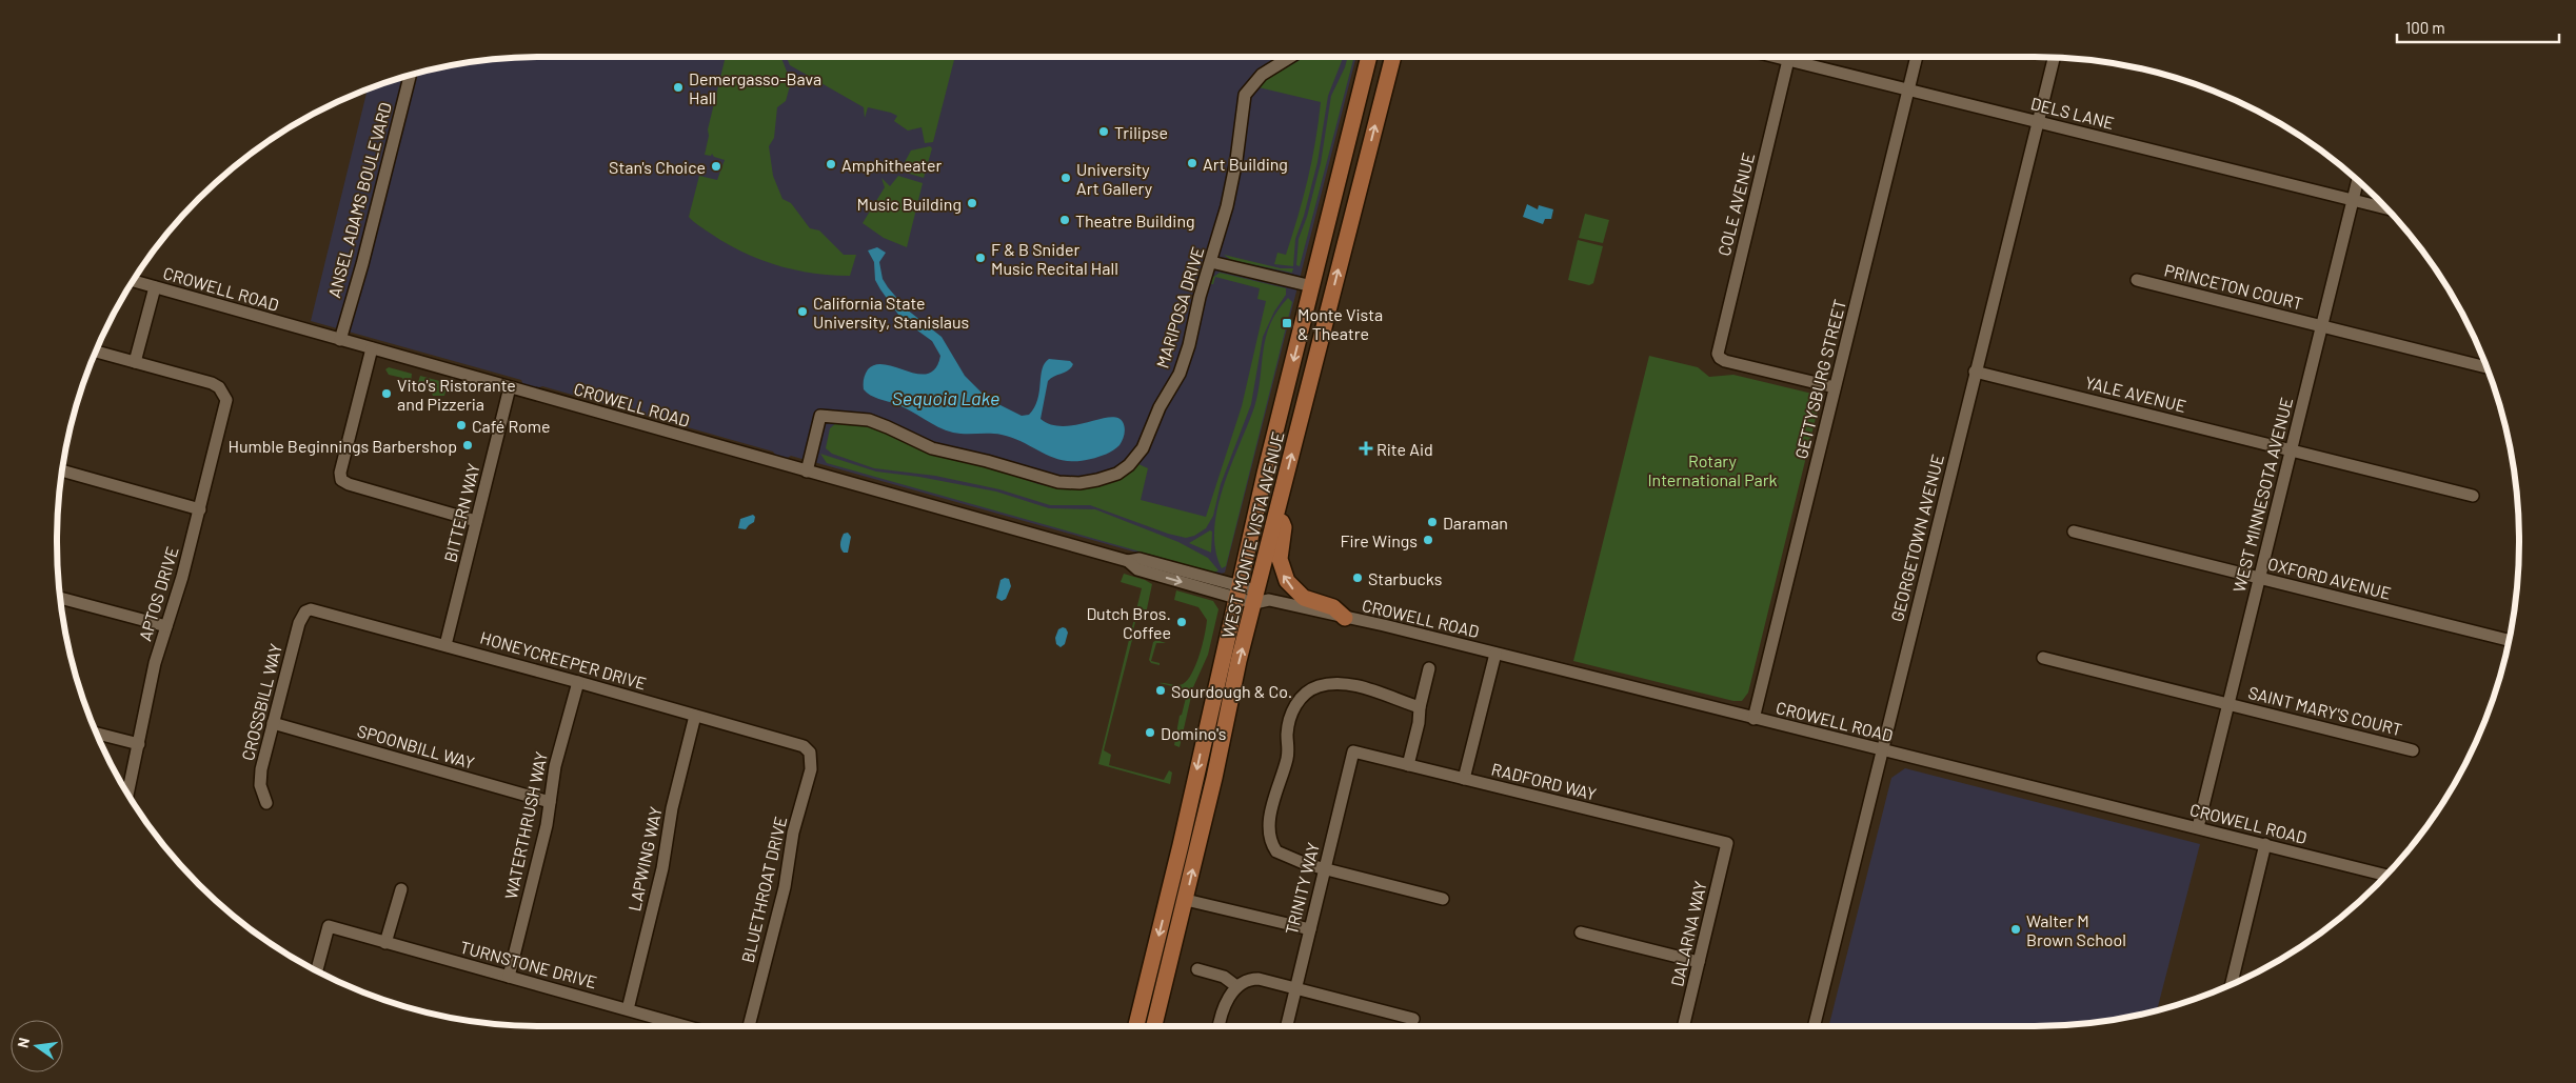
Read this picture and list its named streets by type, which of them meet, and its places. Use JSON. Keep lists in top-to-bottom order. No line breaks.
{"streets":{"main road":["WEST MONTE VISTA AVENUE"],"street":["DELS LANE","ANSEL ADAMS BOULEVARD","COLE AVENUE","PRINCETON COURT","CROWELL ROAD","MARIPOSA DRIVE","GETTYSBURG STREET","YALE AVENUE","WEST MINNESOTA AVENUE","BITTERN WAY","GEORGETOWN AVENUE","OXFORD AVENUE","APTOS DRIVE","HONEYCREEPER DRIVE","CROSSBILL WAY","SAINT MARY'S COURT","SPOONBILL WAY","RADFORD WAY","WATERTHRUSH WAY","LAPWING WAY","TRINITY WAY","BLUETHROAT DRIVE","DALARNA WAY","TURNSTONE DRIVE"]},"crossings":[["DELS LANE","COLE AVENUE"],["DELS LANE","GETTYSBURG STREET"],["DELS LANE","WEST MINNESOTA AVENUE"],["DELS LANE","GEORGETOWN AVENUE"],["ANSEL ADAMS BOULEVARD","CROWELL ROAD"],["COLE AVENUE","GETTYSBURG STREET"],["PRINCETON COURT","WEST MINNESOTA AVENUE"],["CROWELL ROAD","MARIPOSA DRIVE"],["CROWELL ROAD","GETTYSBURG STREET"],["CROWELL ROAD","WEST MINNESOTA AVENUE"],["CROWELL ROAD","BITTERN WAY"],["CROWELL ROAD","WEST MONTE VISTA AVENUE"],["CROWELL ROAD","GEORGETOWN AVENUE"],["YALE AVENUE","WEST MINNESOTA AVENUE"],["YALE AVENUE","GEORGETOWN AVENUE"],["WEST MINNESOTA AVENUE","OXFORD AVENUE"],["WEST MINNESOTA AVENUE","SAINT MARY'S COURT"],["BITTERN WAY","HONEYCREEPER DRIVE"],["HONEYCREEPER DRIVE","CROSSBILL WAY"],["HONEYCREEPER DRIVE","WATERTHRUSH WAY"],["HONEYCREEPER DRIVE","LAPWING WAY"],["HONEYCREEPER DRIVE","BLUETHROAT DRIVE"],["CROSSBILL WAY","SPOONBILL WAY"],["SPOONBILL WAY","WATERTHRUSH WAY"],["RADFORD WAY","TRINITY WAY"],["RADFORD WAY","DALARNA WAY"],["WATERTHRUSH WAY","TURNSTONE DRIVE"],["LAPWING WAY","TURNSTONE DRIVE"]],"water":["Sequoia Lake"],"parks":["Rotary International Park"],"places":{"other":["Demergasso-Bava Hall","Trilipse","Art Building","Amphitheater","Stan's Choice","University Art Gallery","Music Building","Theatre Building","F & B Snider Music Recital Hall","California State University, Stanislaus","Vito's Ristorante and Pizzeria","Café Rome","Humble Beginnings Barbershop","Daraman","Fire Wings","Starbucks","Dutch Bros. Coffee","Sourdough & Co.","Domino's","Walter M Brown School"],"transit":["Monte Vista & Theatre"],"health":["Rite Aid"]},"scale_bar":"100 m","north":"left"}
